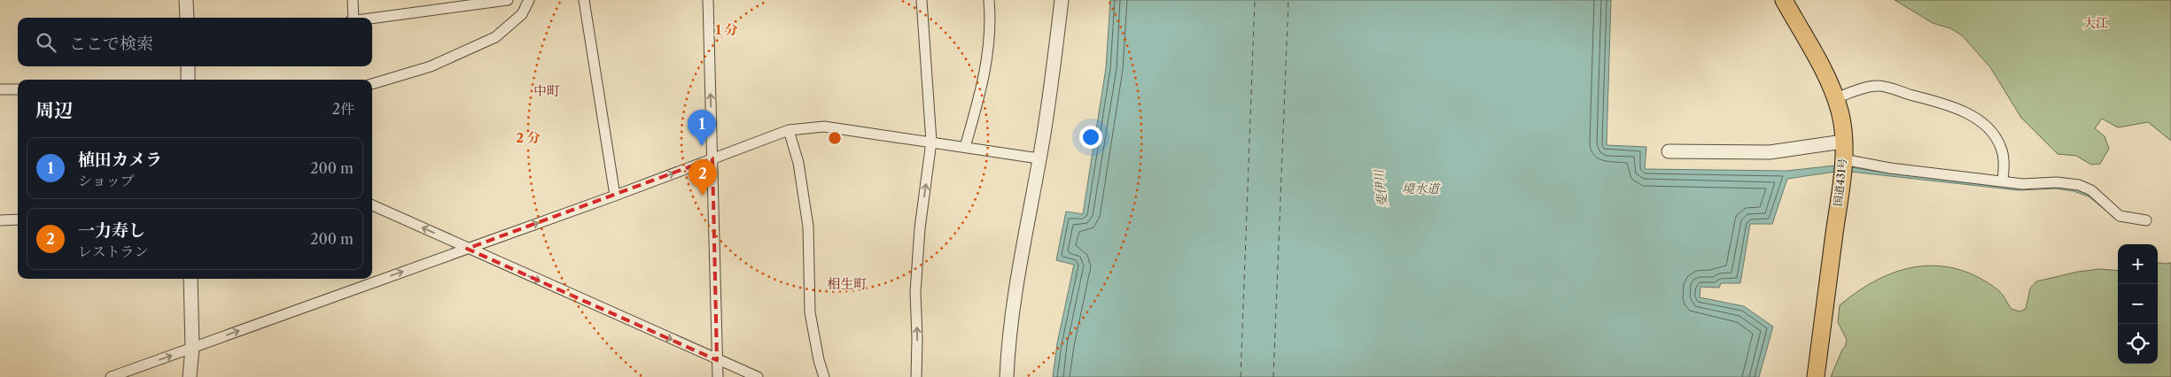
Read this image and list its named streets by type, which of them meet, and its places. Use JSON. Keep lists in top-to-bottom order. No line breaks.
{"streets":{"highway":["国道431号"]},"districts":["大江","中町","相生町"],"water":["斐伊川","境水道"],"page":{"search":"ここで検索","heading":["周辺","2件"],"pins":["1","2"],"list":[{"mark":"1","name":"植田カメラ","note":"ショップ","value":"200 m"},{"mark":"2","name":"一力寿し","note":"レストラン","value":"200 m"}],"map_buttons":["+","−"]},"rings":["1 分","2 分"]}
